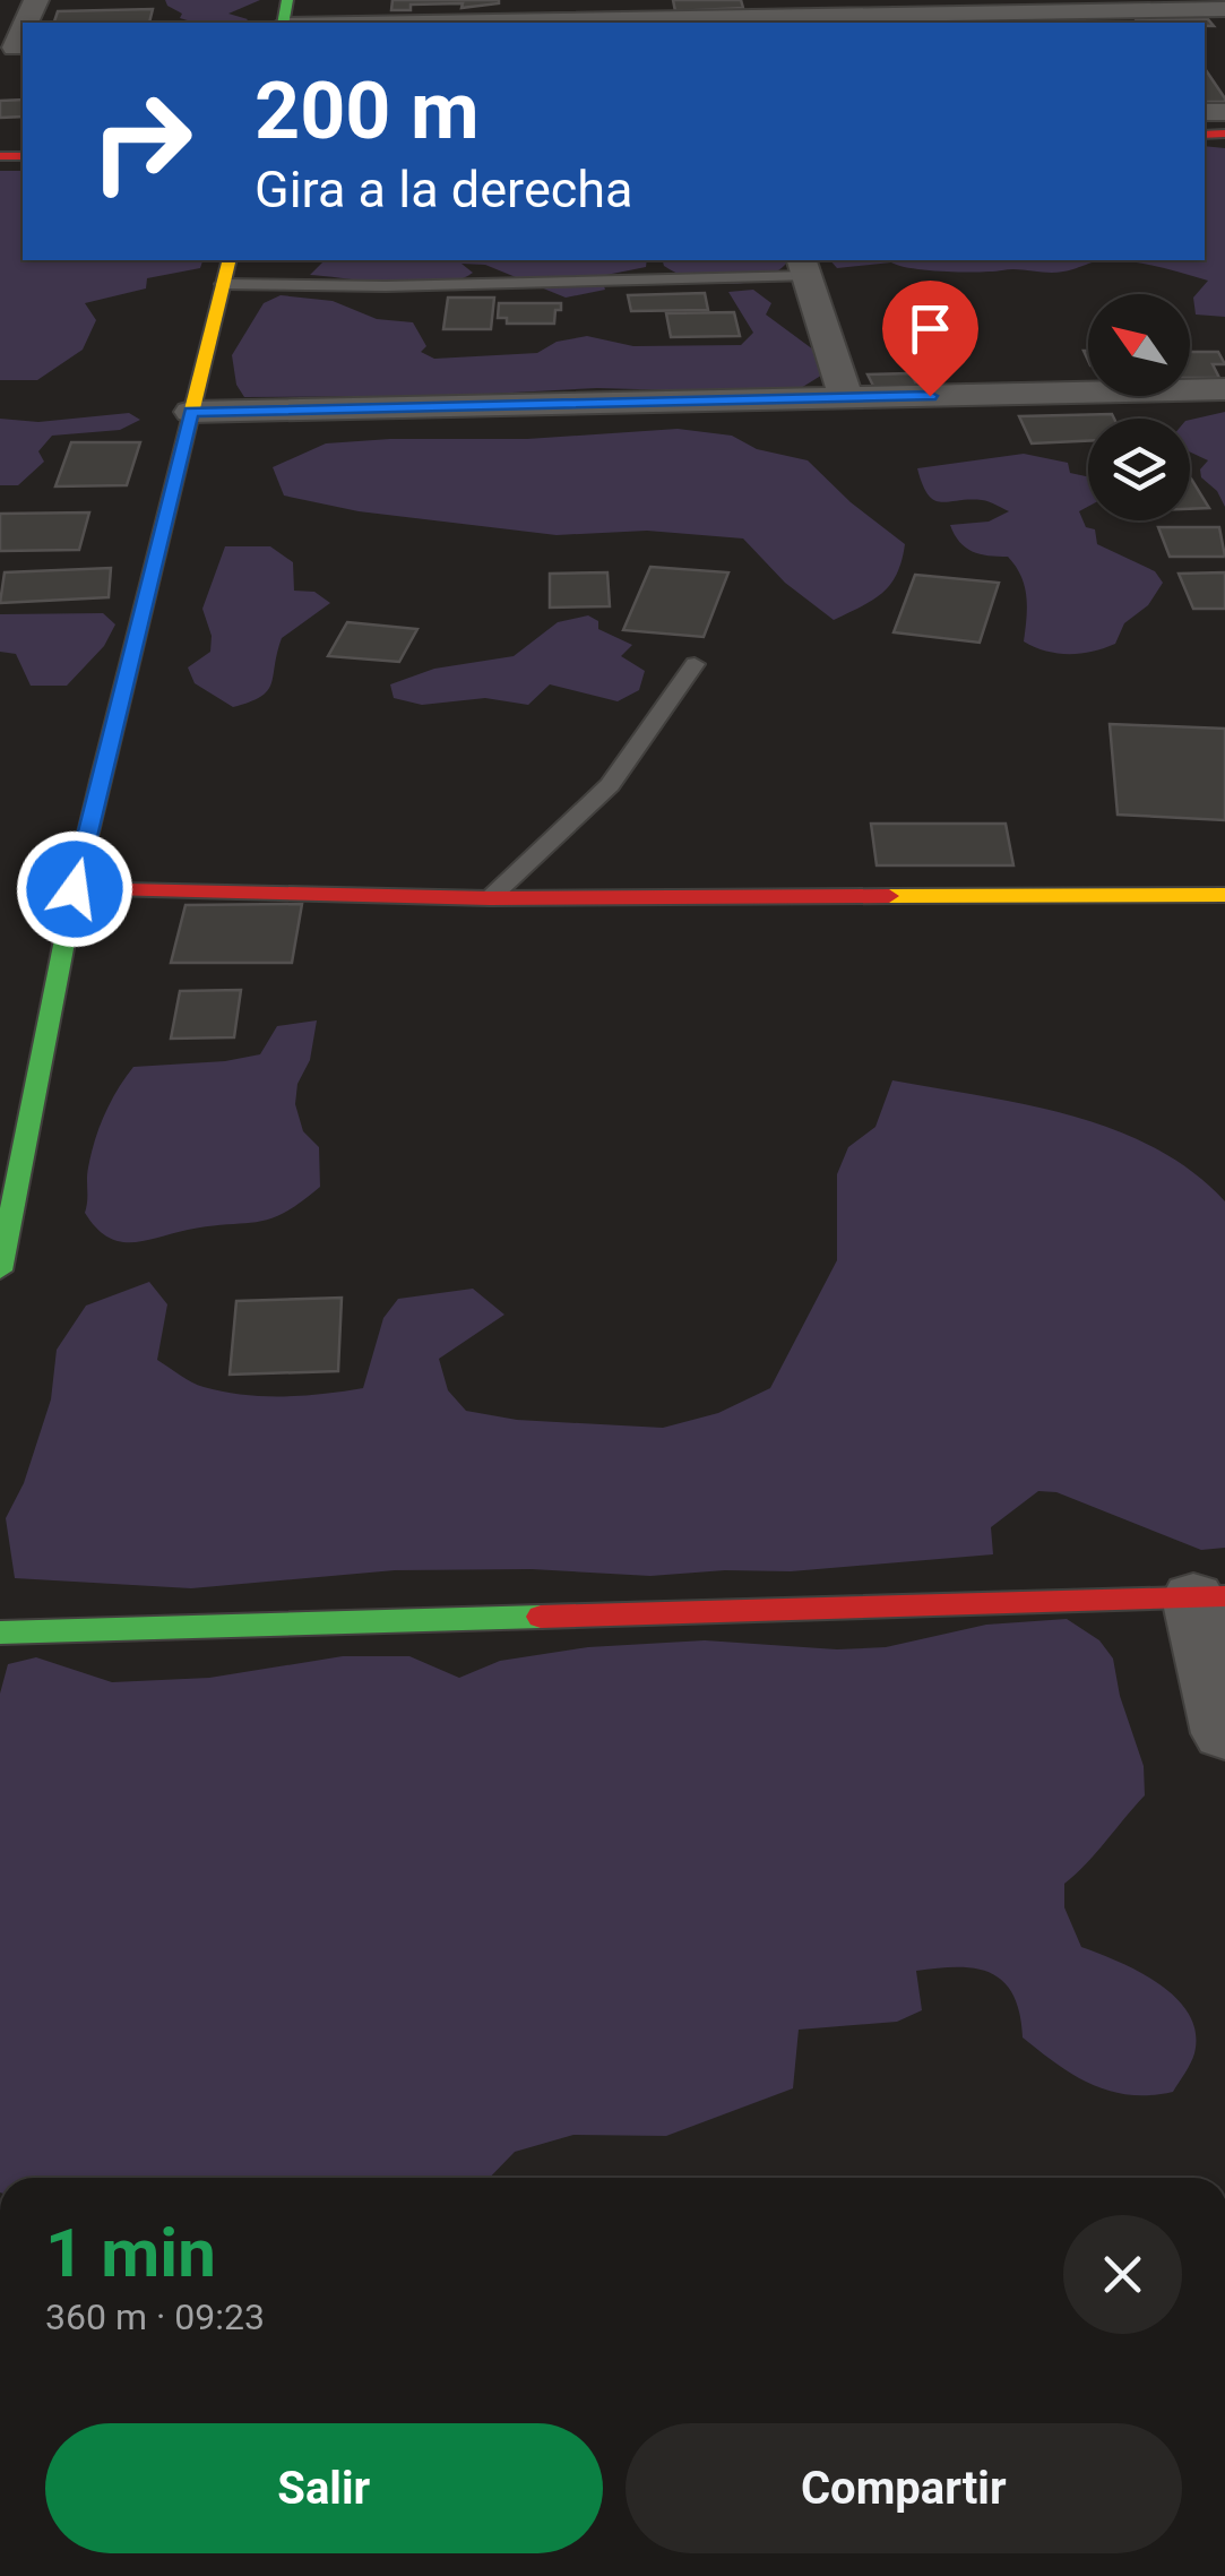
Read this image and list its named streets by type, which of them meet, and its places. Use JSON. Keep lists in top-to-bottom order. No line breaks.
{"north":"top left","page":{"turn":["200 m","Gira a la derecha"],"heading":["1 min","360 m · 09:23"],"buttons":["Salir","Compartir"]}}
